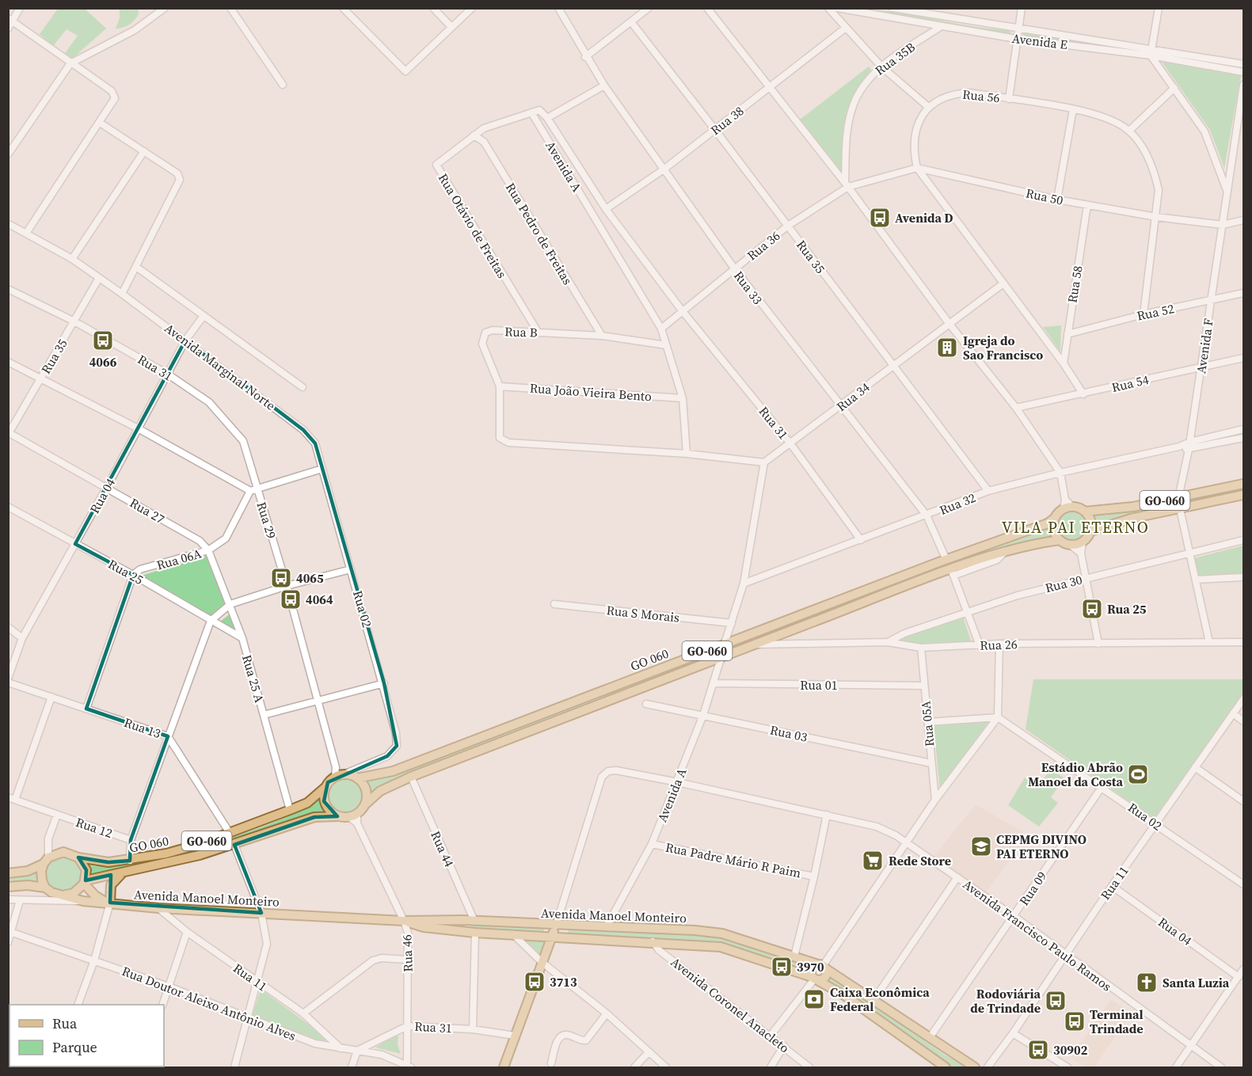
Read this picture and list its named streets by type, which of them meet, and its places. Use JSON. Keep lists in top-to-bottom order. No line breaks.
{"streets":{"main road":["GO-060","GO 060","Avenida Manoel Monteiro"],"street":["Avenida E","Rua 35B","Rua 56","Rua 38","Avenida A","Rua 50","Rua Otávio de Freitas","Rua Pedro de Freitas","Rua 36","Rua 35","Rua 58","Rua 33","Rua 52","Rua B","Avenida F","Avenida Marginal Norte","Rua 31","Rua 54","Rua João Vieira Bento","Rua 34","Rua 04","Rua 32","Rua 27","Rua 29","Rua 06A","Rua 25","Rua 30","Rua 02","Rua S Morais","Rua 26","Rua 25 A","Rua 01","Rua 05A","Rua 13","Rua 03","Rua 12","Rua 44","Rua Padre Mário R Paim","Rua 11","Rua 09","Avenida Francisco Paulo Ramos","Rua 46","Rua Doutor Aleixo Antônio Alves","Avenida Coronel Anacleto"]},"crossings":[["Avenida E","Rua 35B"],["Avenida E","Avenida F"],["Rua 35B","Rua 50"],["Rua 35B","Rua 36"],["Rua 56","Rua 50"],["Rua 56","Rua 52"],["Rua 38","Avenida A"],["Rua 38","Rua 35"],["Rua 38","Rua 33"],["Avenida A","Rua Otávio de Freitas"],["Avenida A","Rua 36"],["Avenida A","Rua B"],["Avenida A","Rua 31"],["Avenida A","Rua João Vieira Bento"],["Avenida A","GO 060"],["Avenida A","Rua 01"],["Avenida A","Rua 03"],["Avenida A","Rua Padre Mário R Paim"],["Avenida A","Avenida Manoel Monteiro"],["Avenida A","Avenida Francisco Paulo Ramos"],["Rua 50","Rua 36"],["Rua 50","Rua 58"],["Rua 50","Avenida F"],["Rua Otávio de Freitas","Rua Pedro de Freitas"],["Rua Otávio de Freitas","Rua B"],["Rua Pedro de Freitas","Rua B"],["Rua 36","Rua 35"],["Rua 36","Rua 33"],["Rua 36","Rua 31"],["Rua 35","Avenida Marginal Norte"],["Rua 35","Rua 31"],["Rua 35","Rua 34"],["Rua 35","Rua 32"],["Rua 35","Rua 27"],["Rua 35","Rua 29"],["Rua 58","Rua 52"],["Rua 33","Rua 34"],["Rua 33","Rua 32"],["Rua 33","GO 060"],["Rua 52","Avenida F"],["Rua B","Rua João Vieira Bento"],["Avenida F","Rua 54"],["Avenida F","GO-060"],["Avenida F","Rua 32"],["Avenida Marginal Norte","Rua 04"],["Avenida Marginal Norte","Rua 02"],["Rua 31","Rua 34"],["Rua 31","Rua 04"],["Rua 31","Rua 32"],["Rua 31","Rua 29"],["Rua 31","Rua 06A"],["Rua 31","Rua 46"],["Rua 31","Rua Doutor Aleixo Antônio Alves"],["Rua 04","Rua 27"],["Rua 04","Rua 29"],["Rua 04","Rua 25"],["Rua 04","Rua 11"],["GO-060","Rua 29"],["GO-060","Rua 02"],["GO-060","GO 060"],["GO-060","Rua 46"],["Rua 27","Rua 06A"],["Rua 27","Rua 25 A"],["Rua 29","Rua 06A"],["Rua 29","Rua 02"],["Rua 29","GO 060"],["Rua 29","Rua 46"],["Rua 06A","Rua 25"],["Rua 06A","Rua 25 A"],["Rua 25","Rua 25 A"],["Rua 30","Rua 26"],["Rua 02","GO 060"],["Rua 02","Rua 11"],["Rua 02","Rua 09"],["Rua 02","Rua 46"],["Rua 26","GO 060"],["Rua 26","Rua 05A"],["GO 060","Rua 25 A"],["GO 060","Rua 13"],["GO 060","Rua 44"],["GO 060","Rua 46"],["Rua 01","Rua 05A"],["Rua 05A","Rua 03"],["Rua 44","Avenida Manoel Monteiro"],["Rua 11","Avenida Manoel Monteiro"],["Rua 11","Avenida Francisco Paulo Ramos"],["Rua 11","Rua Doutor Aleixo Antônio Alves"],["Rua 09","Avenida Manoel Monteiro"],["Rua 09","Avenida Francisco Paulo Ramos"],["Avenida Manoel Monteiro","Rua 46"],["Avenida Manoel Monteiro","Avenida Coronel Anacleto"],["Rua 46","Rua Doutor Aleixo Antônio Alves"]],"districts":["VILA PAI ETERNO"],"places":{"bus stop":["Avenida D","4066","4065","4064","Rua 25","3970","3713","Rodoviária de Trindade","Terminal Trindade","30902"],"building":["Igreja do Sao Francisco"],"sports":["Estádio Abrão Manoel da Costa"],"school or university":["CEPMG DIVINO PAI ETERNO"],"supermarket":["Rede Store"],"church":["Santa Luzia"],"bank":["Caixa Econômica Federal"]},"legend":["Rua","Parque"]}
